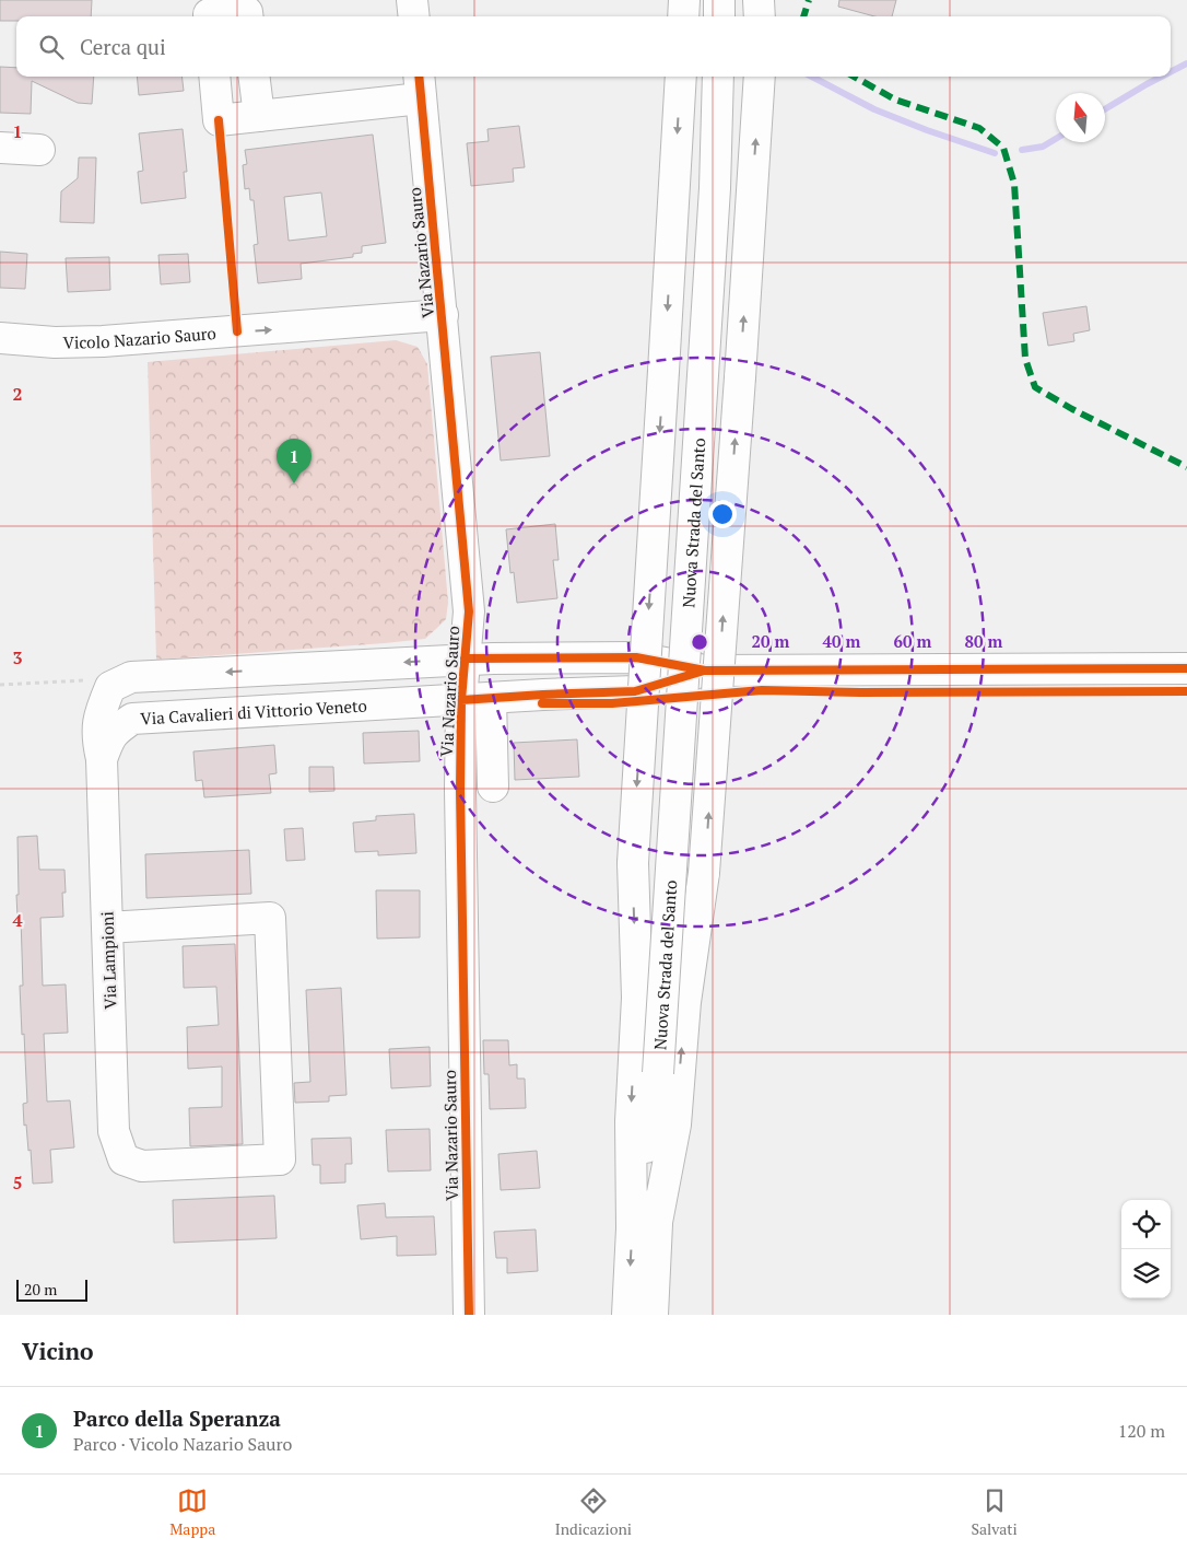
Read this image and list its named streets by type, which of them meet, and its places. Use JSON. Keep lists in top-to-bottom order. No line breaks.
{"streets":{"main road":["Via Nazario Sauro","Vicolo Nazario Sauro","Nuova Strada del Santo","Via Cavalieri di Vittorio Veneto","Via Lampioni"]},"crossings":[["Via Nazario Sauro","Vicolo Nazario Sauro"],["Via Nazario Sauro","Via Cavalieri di Vittorio Veneto"],["Via Cavalieri di Vittorio Veneto","Via Lampioni"]],"one_way":["Vicolo Nazario Sauro"],"scale_bar":"20 m","north":"top","page":{"search":"Cerca qui","pins":"1","scale":"20 m","heading":"Vicino","list":[{"mark":"1","name":"Parco della Speranza","note":"Parco · Vicolo Nazario Sauro","value":"120 m"}],"nav":["Mappa","Indicazioni","Salvati"]},"grid":{"rows":["1","2","3","4","5"]},"rings":["20 m","40 m","60 m","80 m"]}
